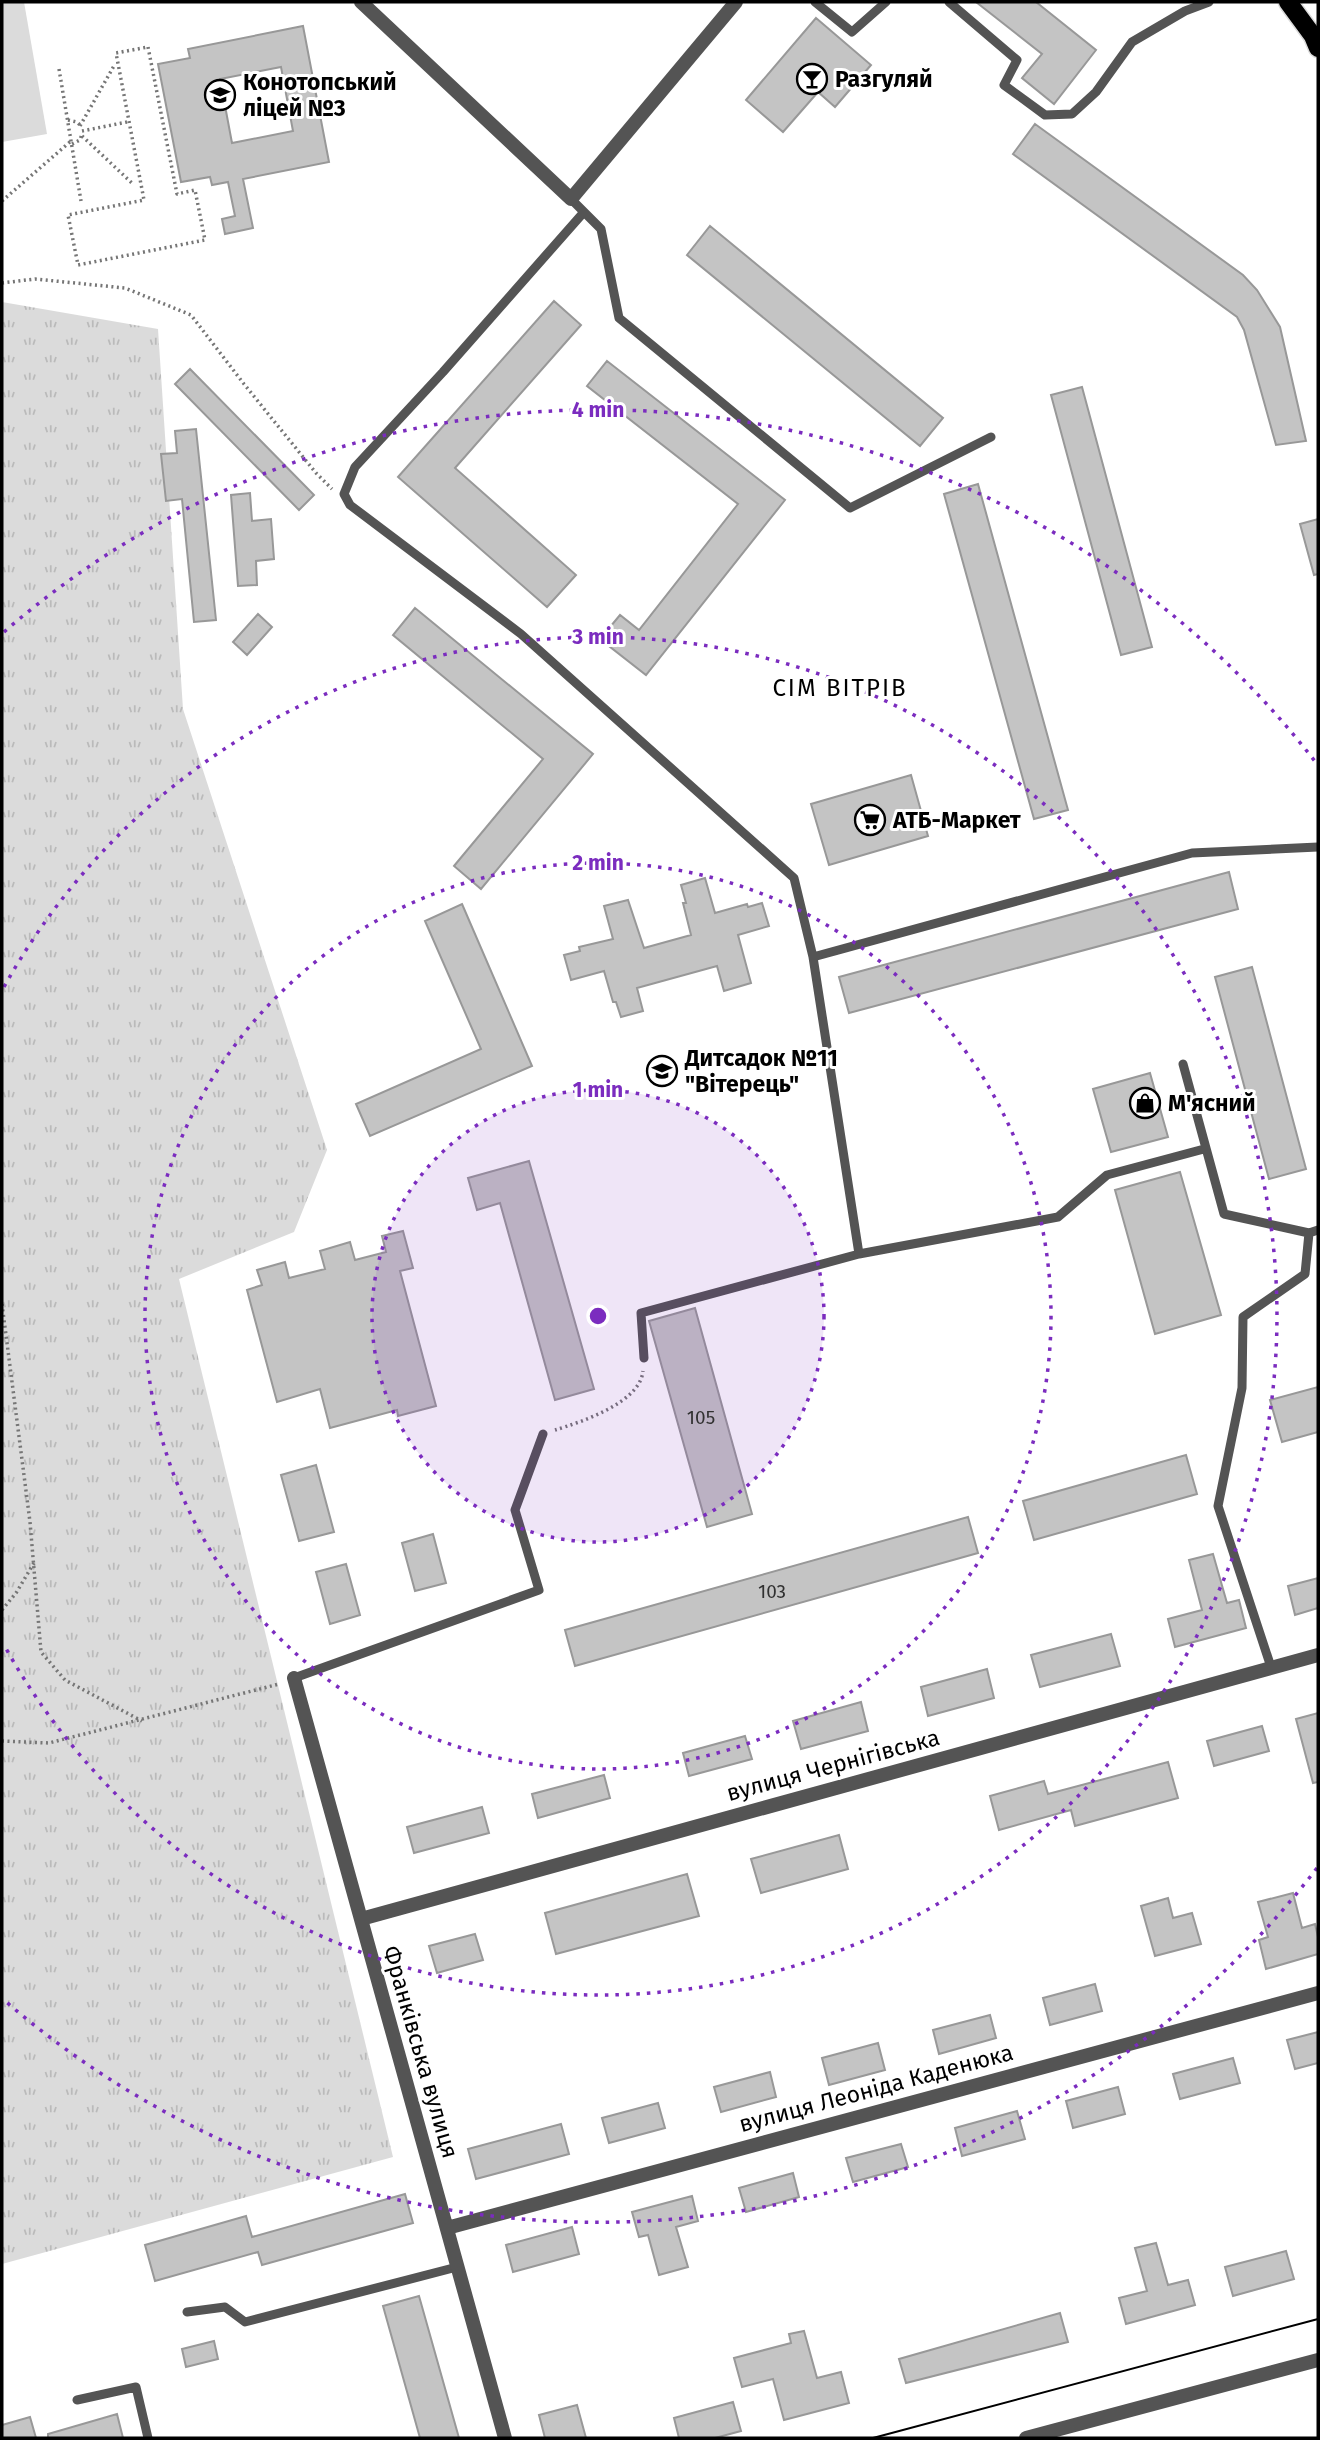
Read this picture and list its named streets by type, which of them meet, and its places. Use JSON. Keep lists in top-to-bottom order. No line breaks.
{"streets":{"street":["вулиця Чернігівська","Франківська вулиця","вулиця Леоніда Каденюка"]},"crossings":[["вулиця Чернігівська","Франківська вулиця"],["Франківська вулиця","вулиця Леоніда Каденюка"]],"districts":["СІМ ВІТРІВ"],"places":{"bar":["Разгуляй"],"school or university":["Конотопський ліцей №3","Дитсадок №11 \"Вітерець\""],"supermarket":["АТБ-Маркет"],"shop":["М'ясний"]},"house_numbers":["105","103"],"rings":["4 min","3 min","2 min","1 min"]}
